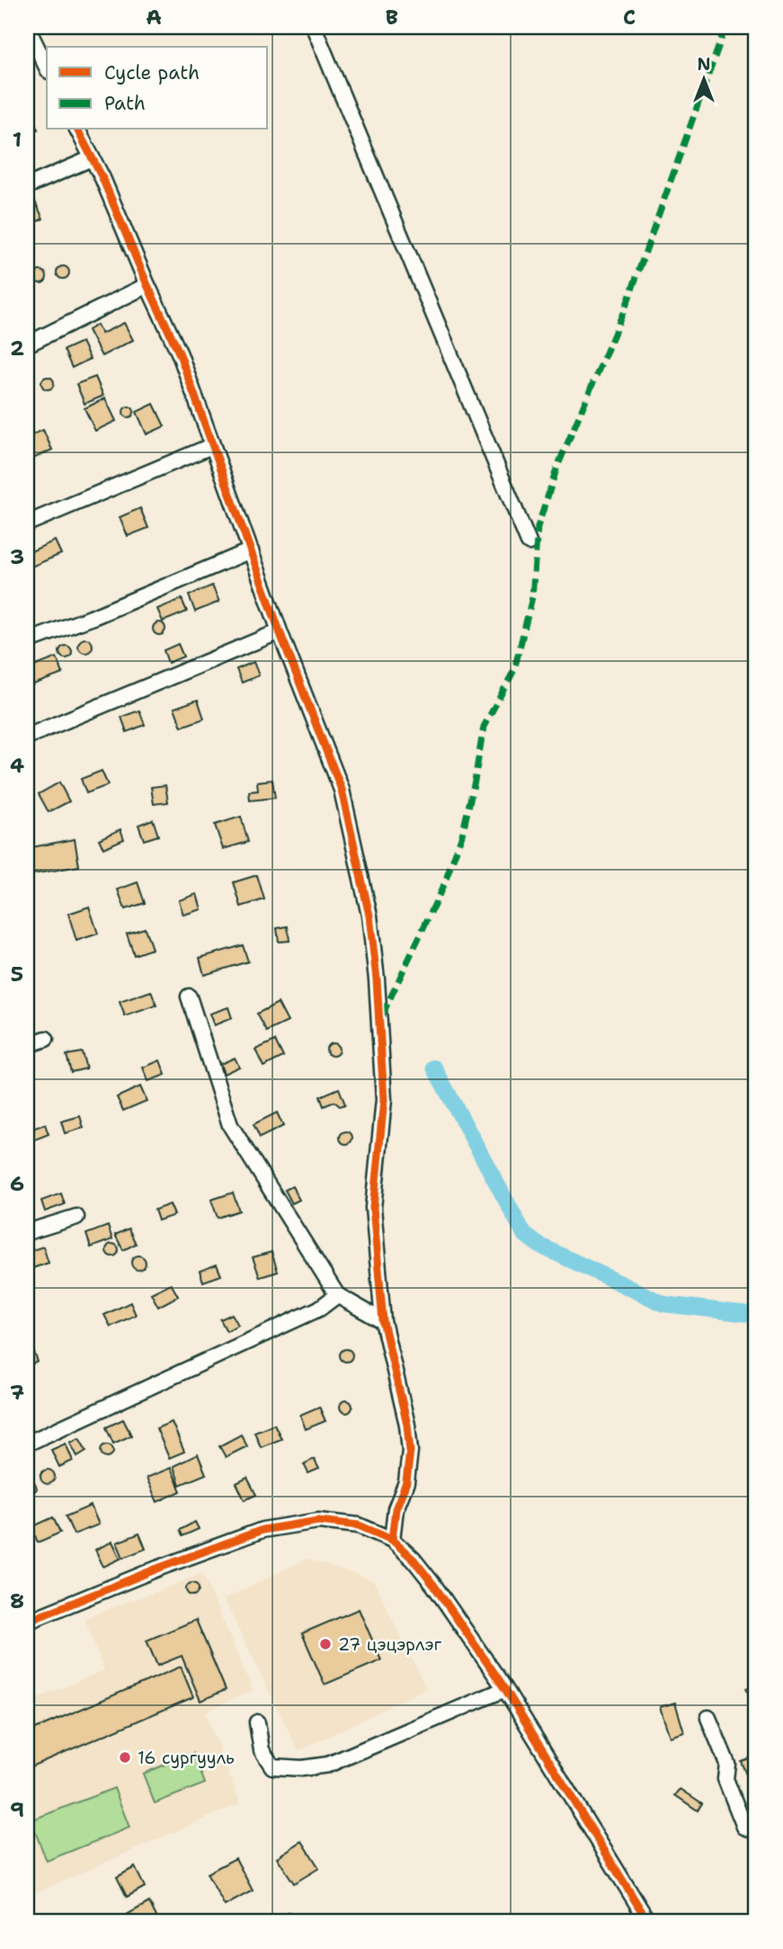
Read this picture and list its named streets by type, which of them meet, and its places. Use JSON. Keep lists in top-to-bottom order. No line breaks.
{"places":["27 цэцэрлэг","16 сургууль"],"legend":["Cycle path","Path"],"north":"top","grid":{"columns":["A","B","C"],"rows":["1","2","3","4","5","6","7","8","9"]}}
